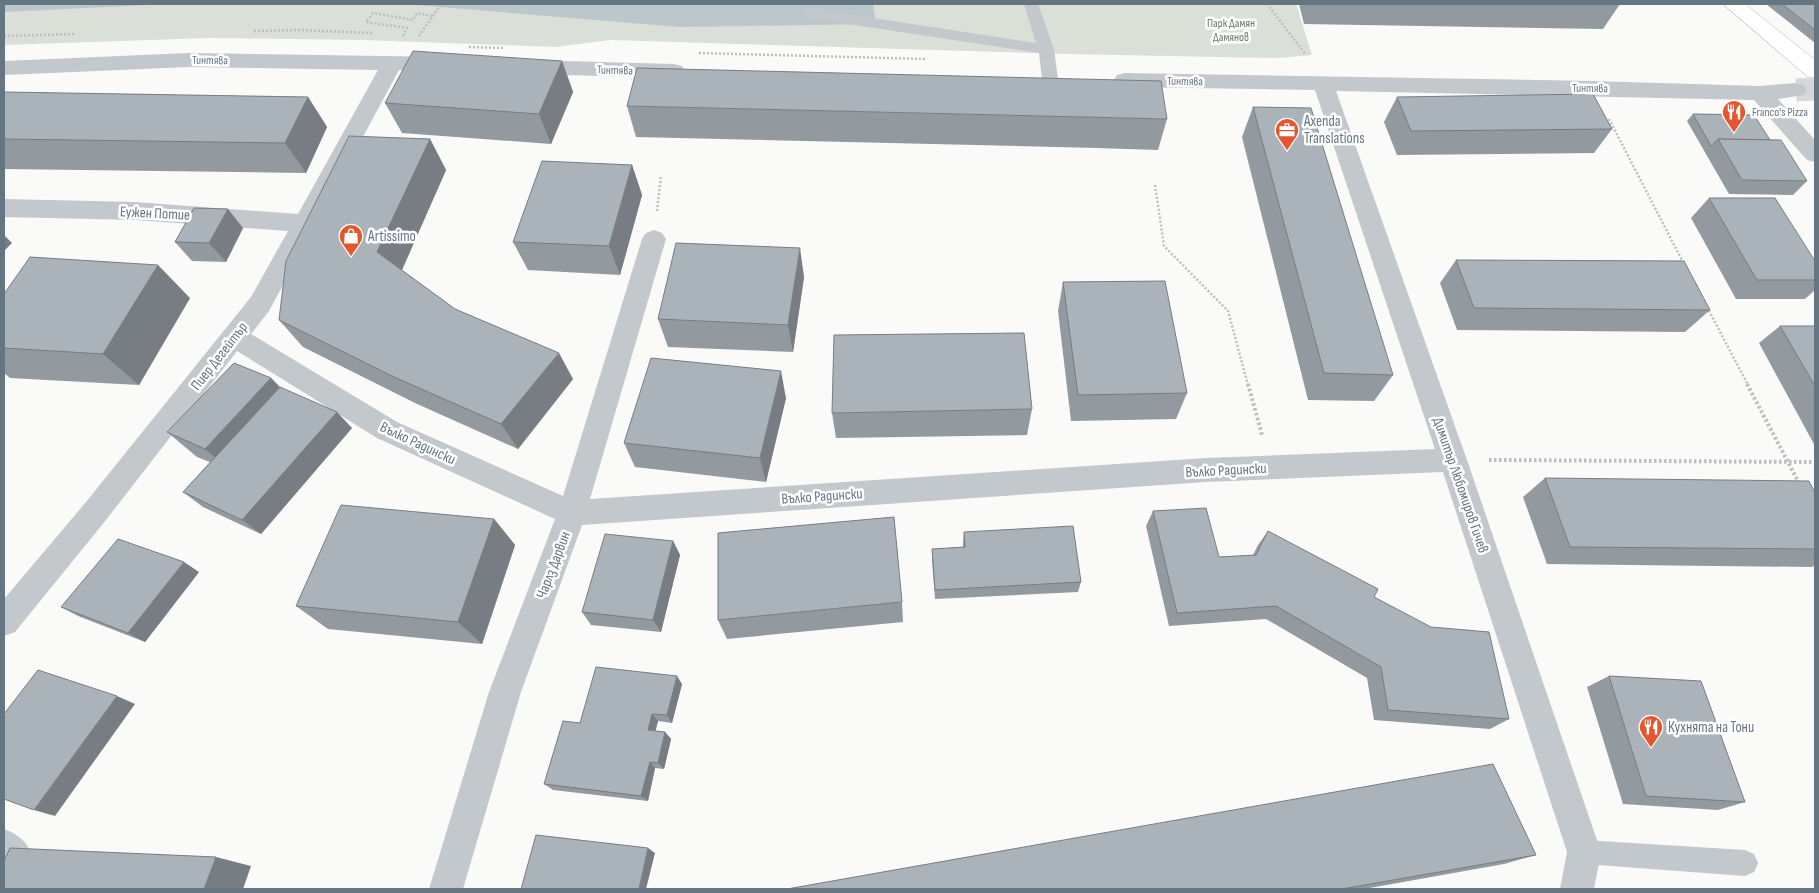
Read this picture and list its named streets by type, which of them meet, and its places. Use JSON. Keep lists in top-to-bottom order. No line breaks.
{"streets":{"street":["Тинтява","Еужен Потие","Пиер Дегейтър","Вълко Радински","Димитър Любомиров Гичев","Чарлз Дарвин"]},"crossings":[["Тинтява","Пиер Дегейтър"],["Тинтява","Димитър Любомиров Гичев"],["Еужен Потие","Пиер Дегейтър"],["Пиер Дегейтър","Вълко Радински"],["Вълко Радински","Димитър Любомиров Гичев"],["Вълко Радински","Чарлз Дарвин"]],"parks":["Парк Дамян Дамянов"],"places":{"restaurant":["Franco's Pizza","Кухнята на Тони"],"office":["Axenda Translations"],"shop":["Artissimo"]}}
